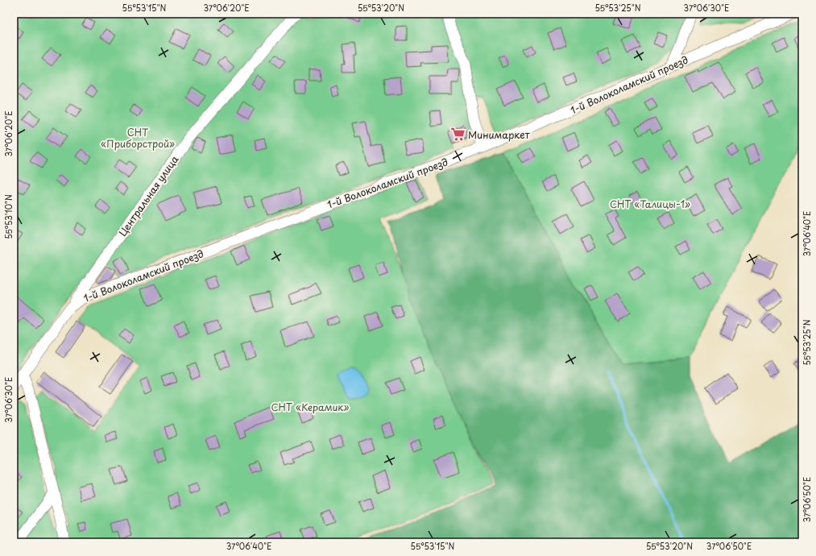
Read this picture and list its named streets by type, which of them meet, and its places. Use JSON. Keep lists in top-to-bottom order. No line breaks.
{"streets":{"street":["1-й Волоколамский проезд","Центральная улица"]},"crossings":[["1-й Волоколамский проезд","Центральная улица"]],"parks":["СНТ «Приборстрой»","СНТ «Талицы-1»","СНТ «Керамик»"],"places":{"supermarket":["Минимаркет"]},"coordinates":["55°53'15\"N","37°06'20\"E","55°53'20\"N","55°53'25\"N","37°06'30\"E","55°53'10\"N","37°06'40\"E","37°06'50\"E"]}
